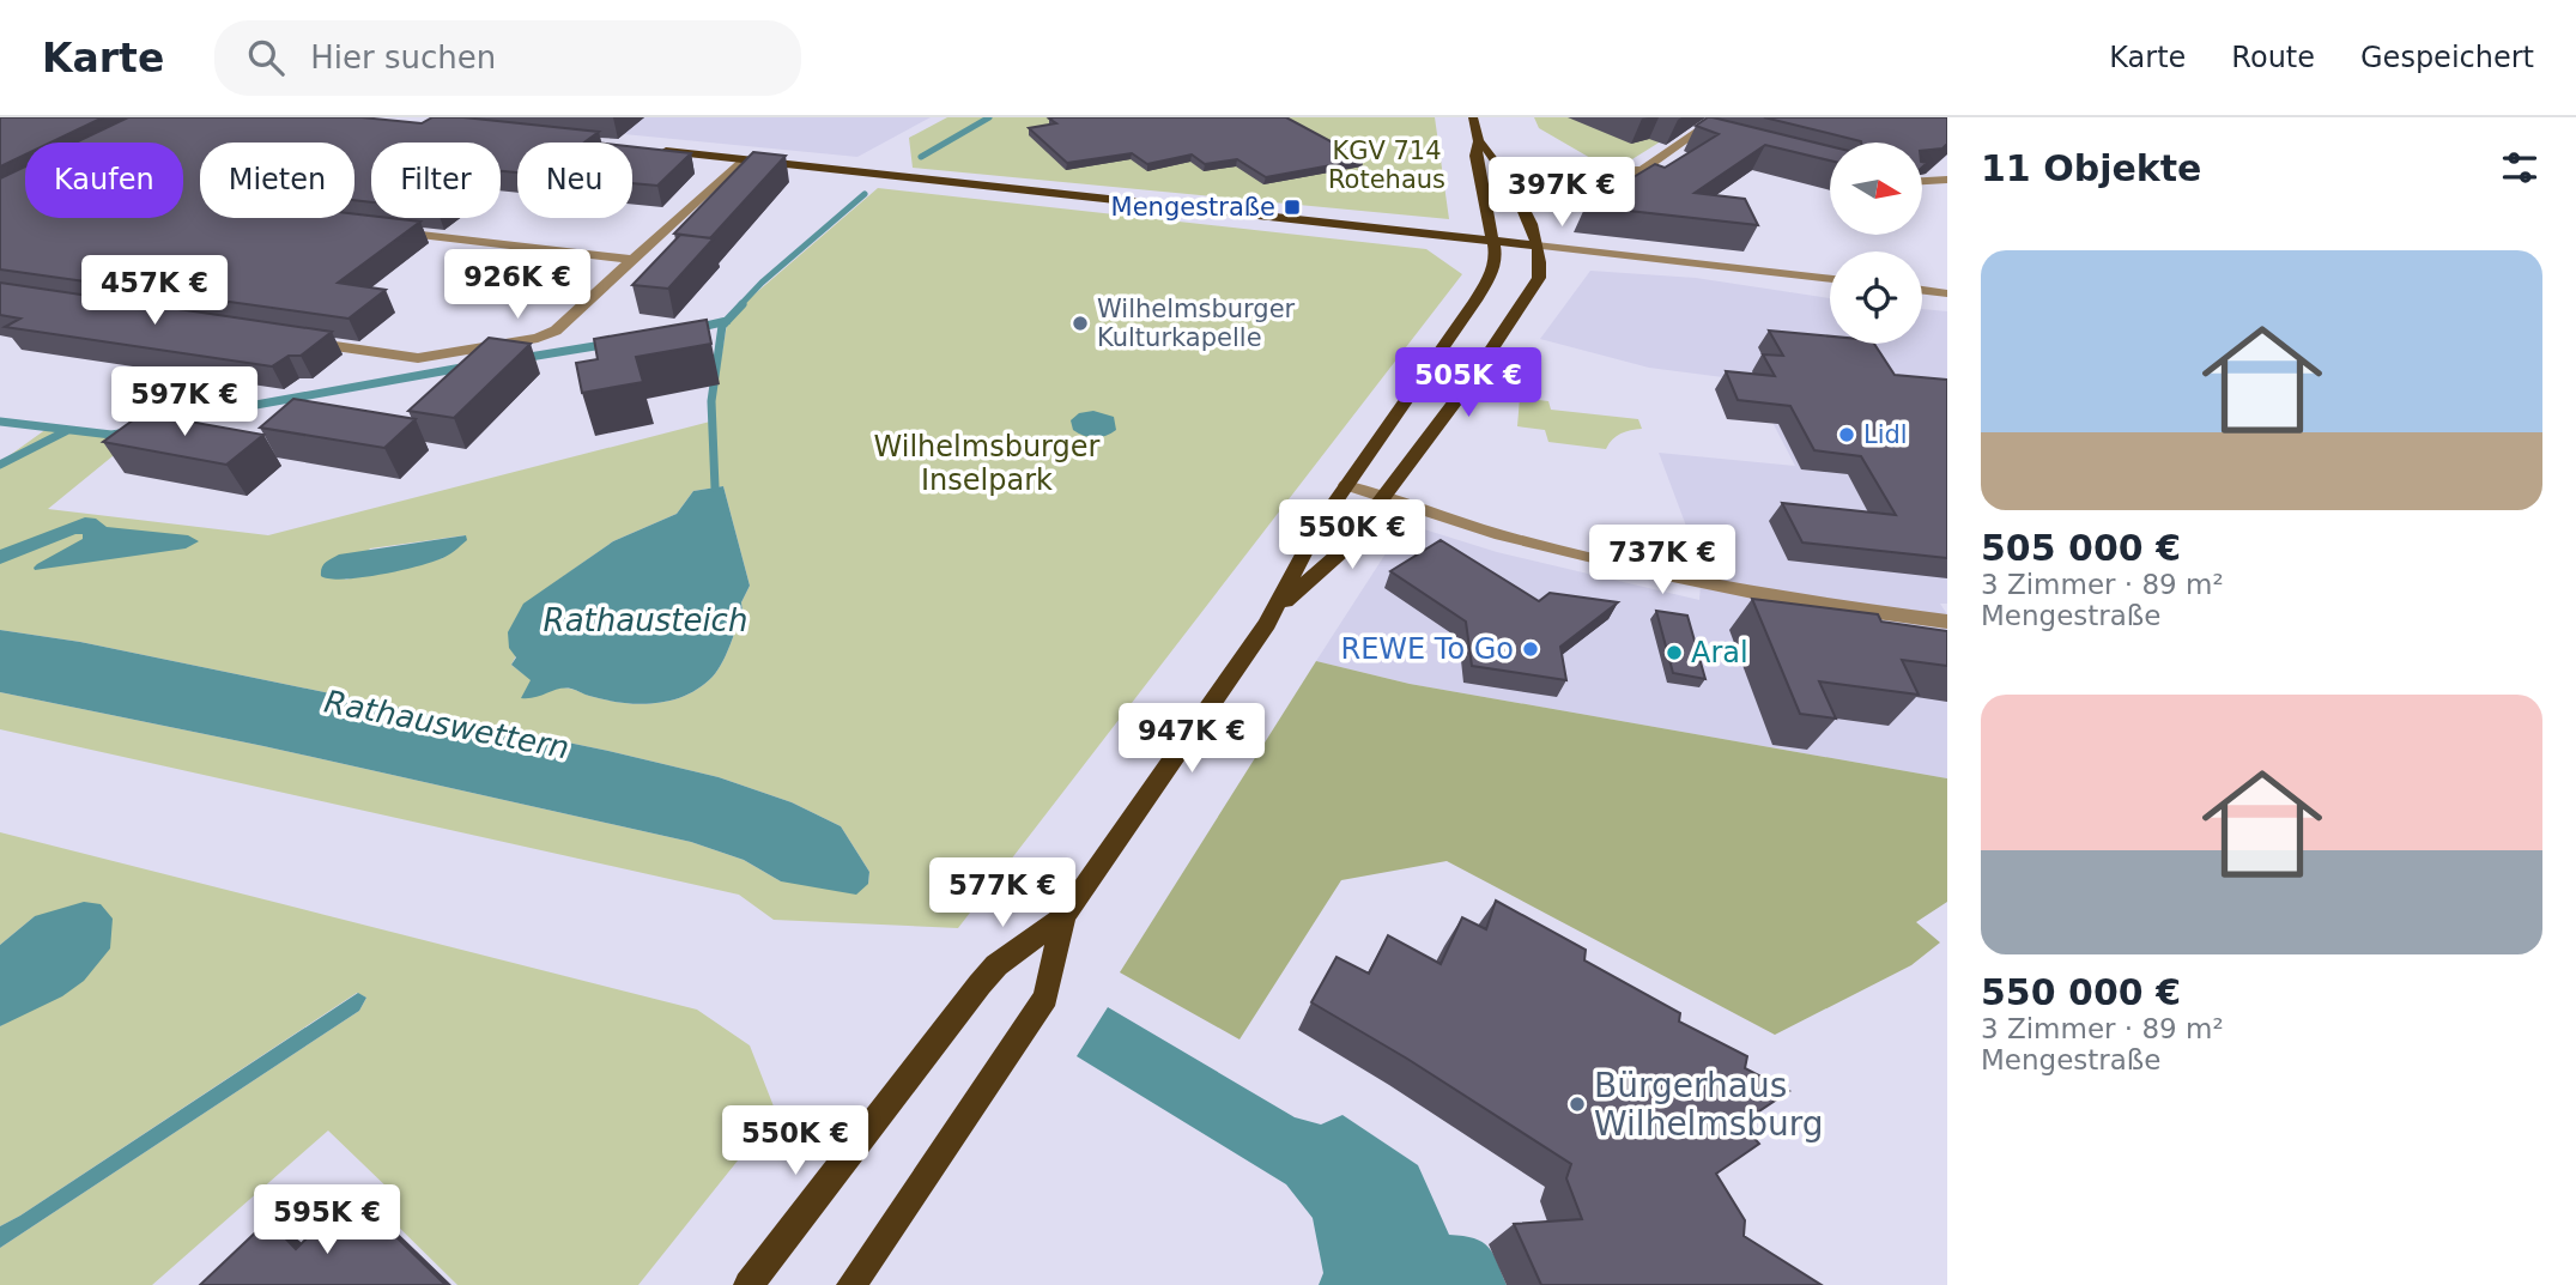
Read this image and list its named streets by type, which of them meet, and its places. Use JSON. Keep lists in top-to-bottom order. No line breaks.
{"water":["Rathausteich","Rathauswettern"],"parks":["KGV 714 Rotehaus","Wilhelmsburger Inselpark"],"places":{"transit":["Mengestraße"],"other":["Wilhelmsburger Kulturkapelle","Lidl","REWE To Go","Aral","Bürgerhaus Wilhelmsburg"]},"north":"right","page":{"header":"Karte","search":"Hier suchen","nav":["Karte","Route","Gespeichert"],"heading":"11 Objekte","chip":["Kaufen","Mieten","Filter","Neu"],"price":["397K €","926K €","457K €","505K €","597K €","550K €","737K €","947K €","577K €","550K €","595K €"],"list":[{"name":"505 000 €","note":"3 Zimmer · 89 m² · Mengestraße"},{"name":"550 000 €","note":"3 Zimmer · 89 m² · Mengestraße"}]}}
